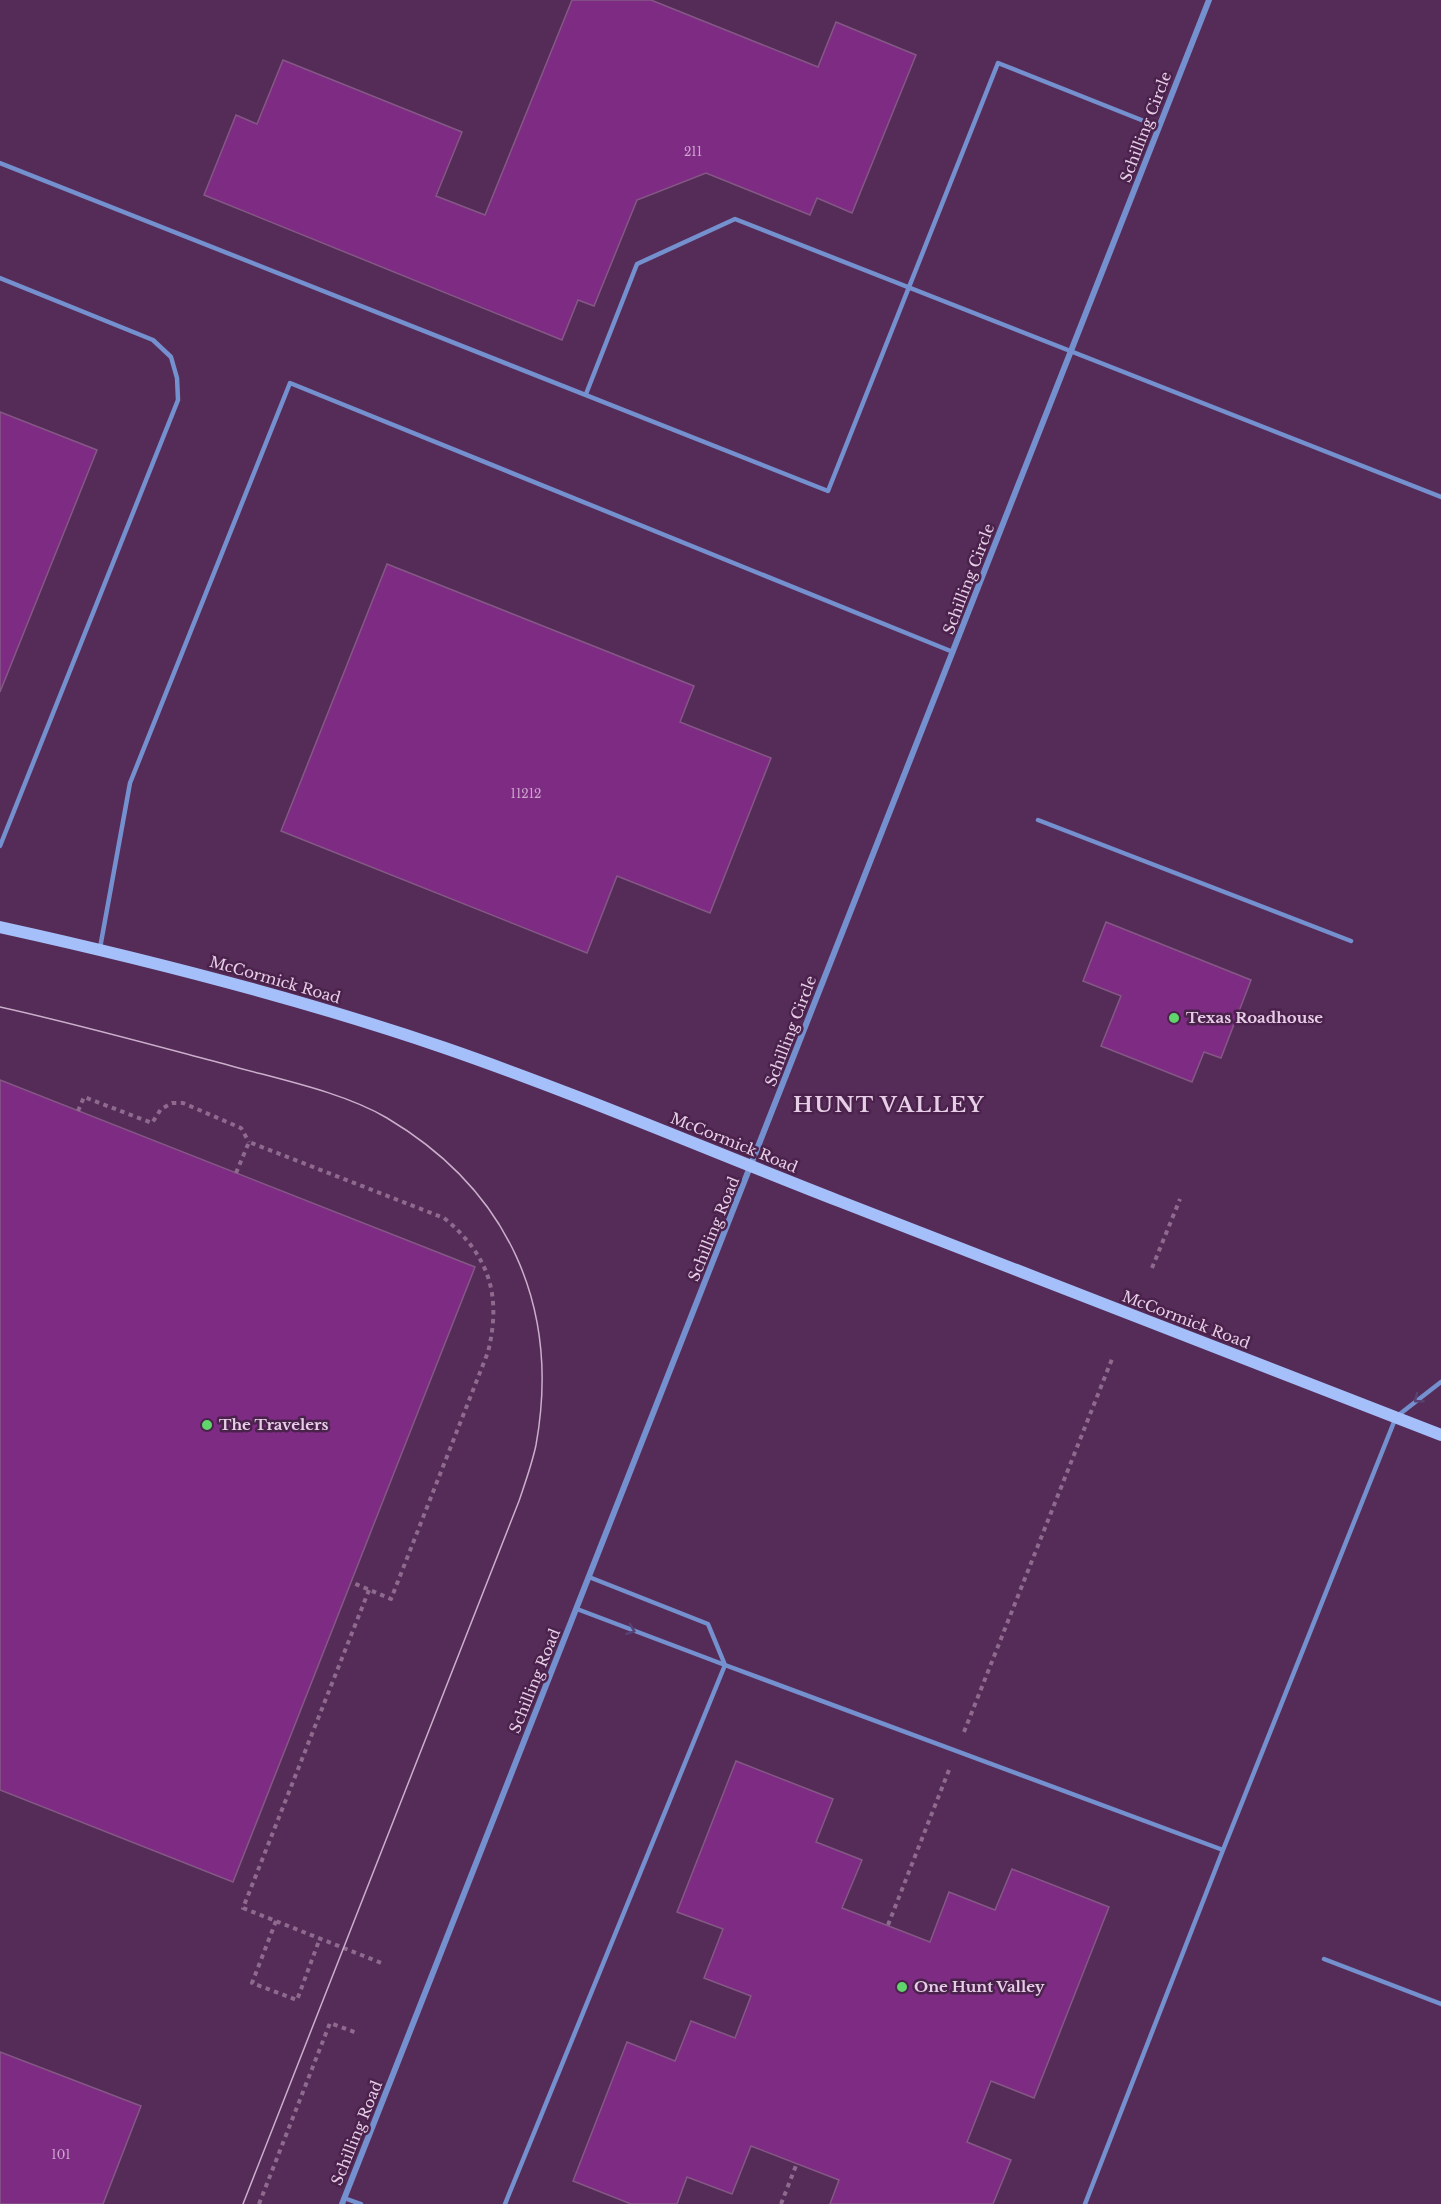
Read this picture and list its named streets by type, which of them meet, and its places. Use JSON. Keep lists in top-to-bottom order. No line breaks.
{"streets":{"main road":["McCormick Road"],"street":["Schilling Circle","Schilling Road"]},"crossings":[["Schilling Circle","McCormick Road"],["Schilling Circle","Schilling Road"],["McCormick Road","Schilling Road"]],"districts":["HUNT VALLEY"],"places":["Texas Roadhouse","The Travelers","One Hunt Valley"],"house_numbers":["211","11212","101"]}
